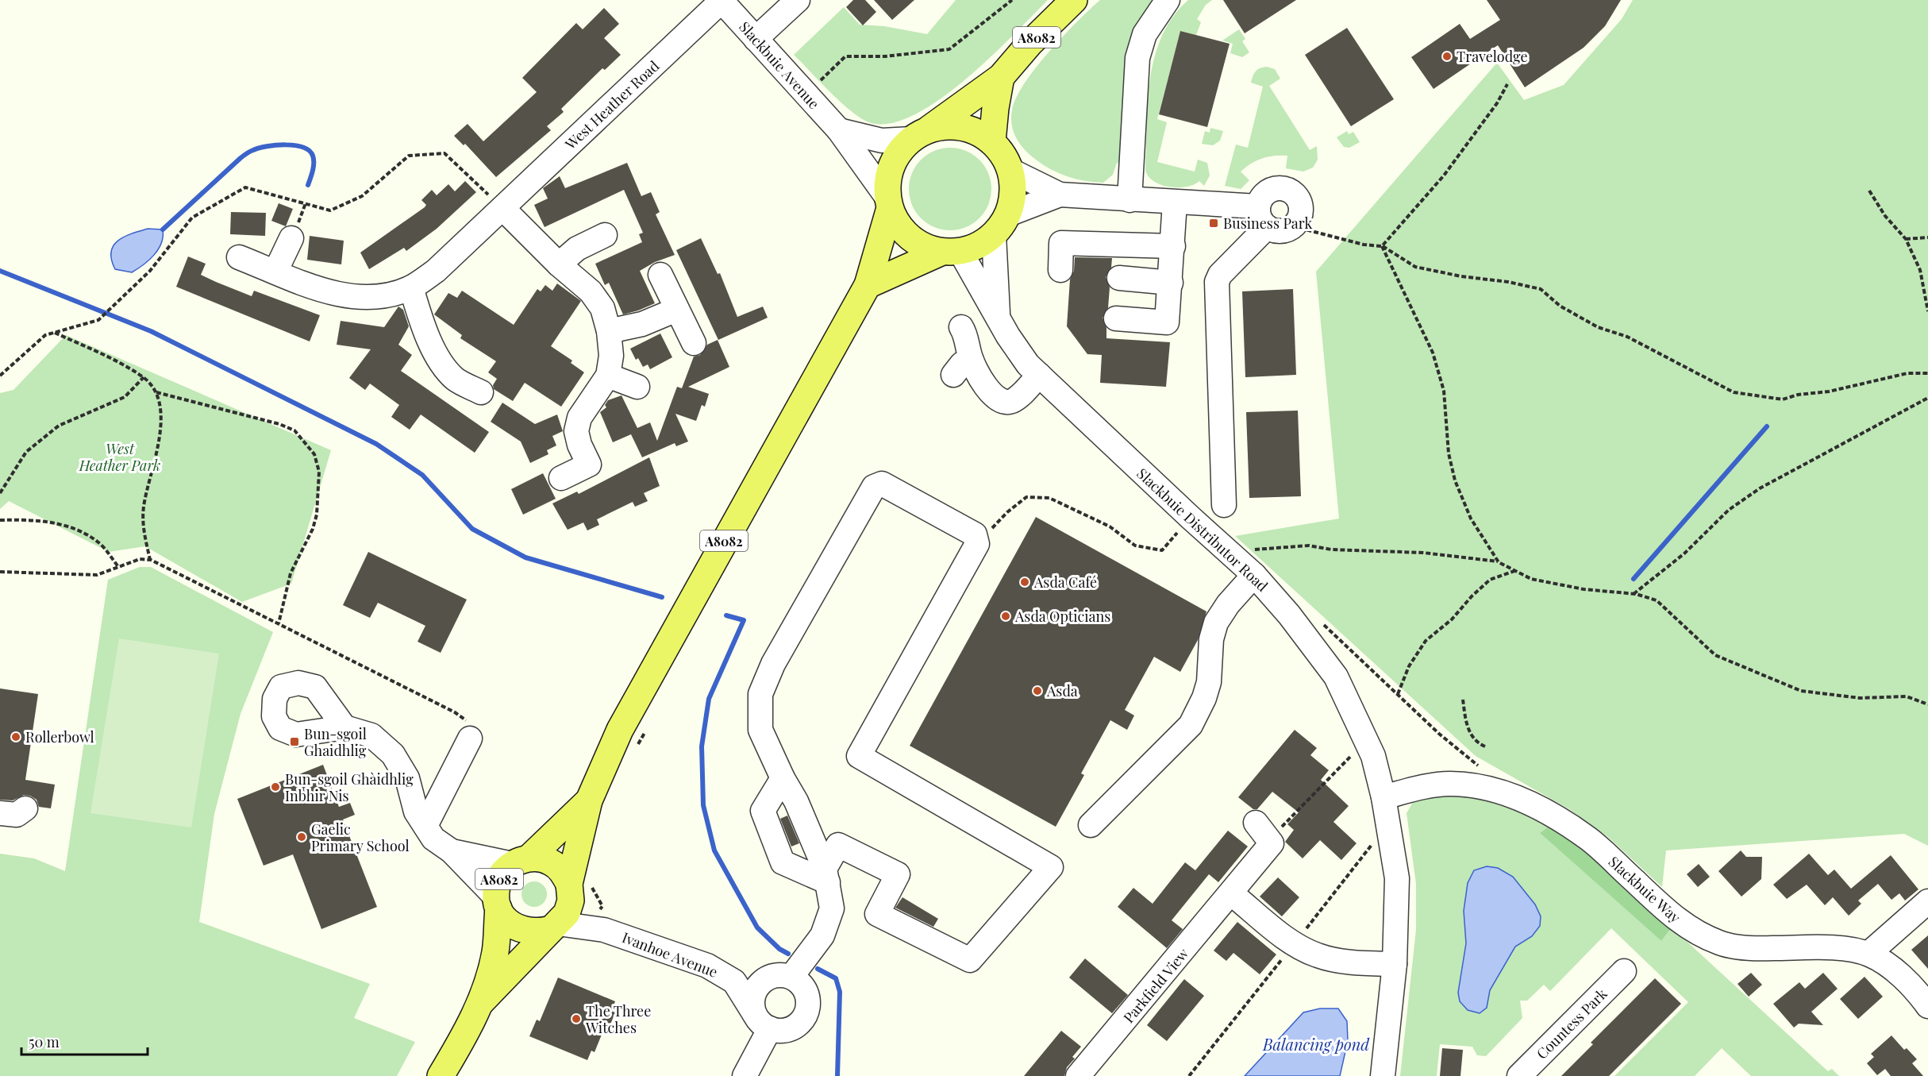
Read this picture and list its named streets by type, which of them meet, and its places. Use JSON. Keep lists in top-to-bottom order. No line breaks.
{"streets":{"main road":["A8082"],"street":["Slackbuie Avenue","West Heather Road","Slackbuie Distributor Road","Slackbuie Way","Ivanhoe Avenue","Parkfield View","Countess Park"]},"crossings":[["A8082","Slackbuie Avenue"],["A8082","Slackbuie Distributor Road"],["A8082","Ivanhoe Avenue"],["Slackbuie Avenue","West Heather Road"],["Slackbuie Avenue","Slackbuie Distributor Road"],["Slackbuie Distributor Road","Slackbuie Way"]],"water":["Balancing pond"],"parks":["West Heather Park"],"places":{"other":["Travelodge","Asda Café","Asda Opticians","Asda","Rollerbowl","Bun-sgoil Ghàidhlig Inbhir Nis","Gaelic Primary School","The Three Witches"],"transit":["Business Park","Bun-sgoil Ghaidhlig"]},"scale_bar":"50 m"}
